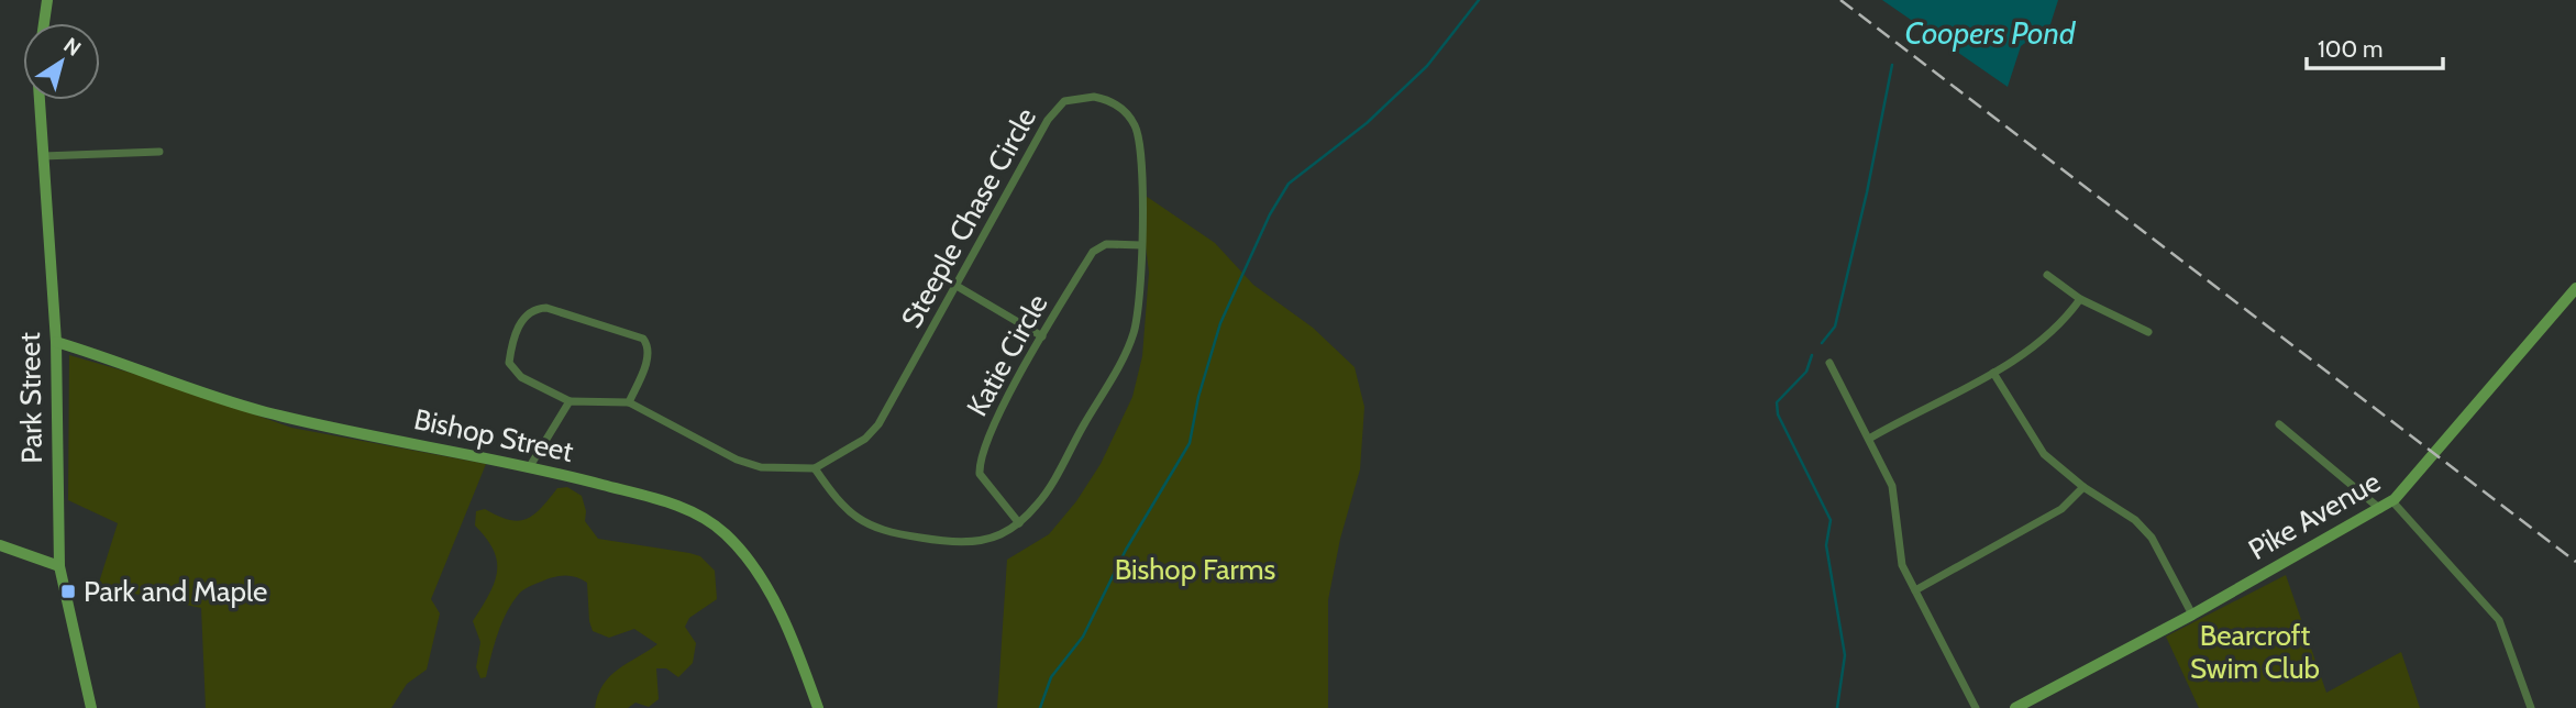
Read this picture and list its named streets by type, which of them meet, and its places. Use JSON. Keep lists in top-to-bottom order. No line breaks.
{"streets":{"street":["Steeple Chase Circle","Katie Circle","Park Street","Bishop Street","Pike Avenue"]},"crossings":[["Steeple Chase Circle","Katie Circle"],["Park Street","Bishop Street"]],"water":["Coopers Pond"],"parks":["Bishop Farms","Bearcroft Swim Club"],"places":{"transit":["Park and Maple"]},"scale_bar":"100 m","north":"top right"}
